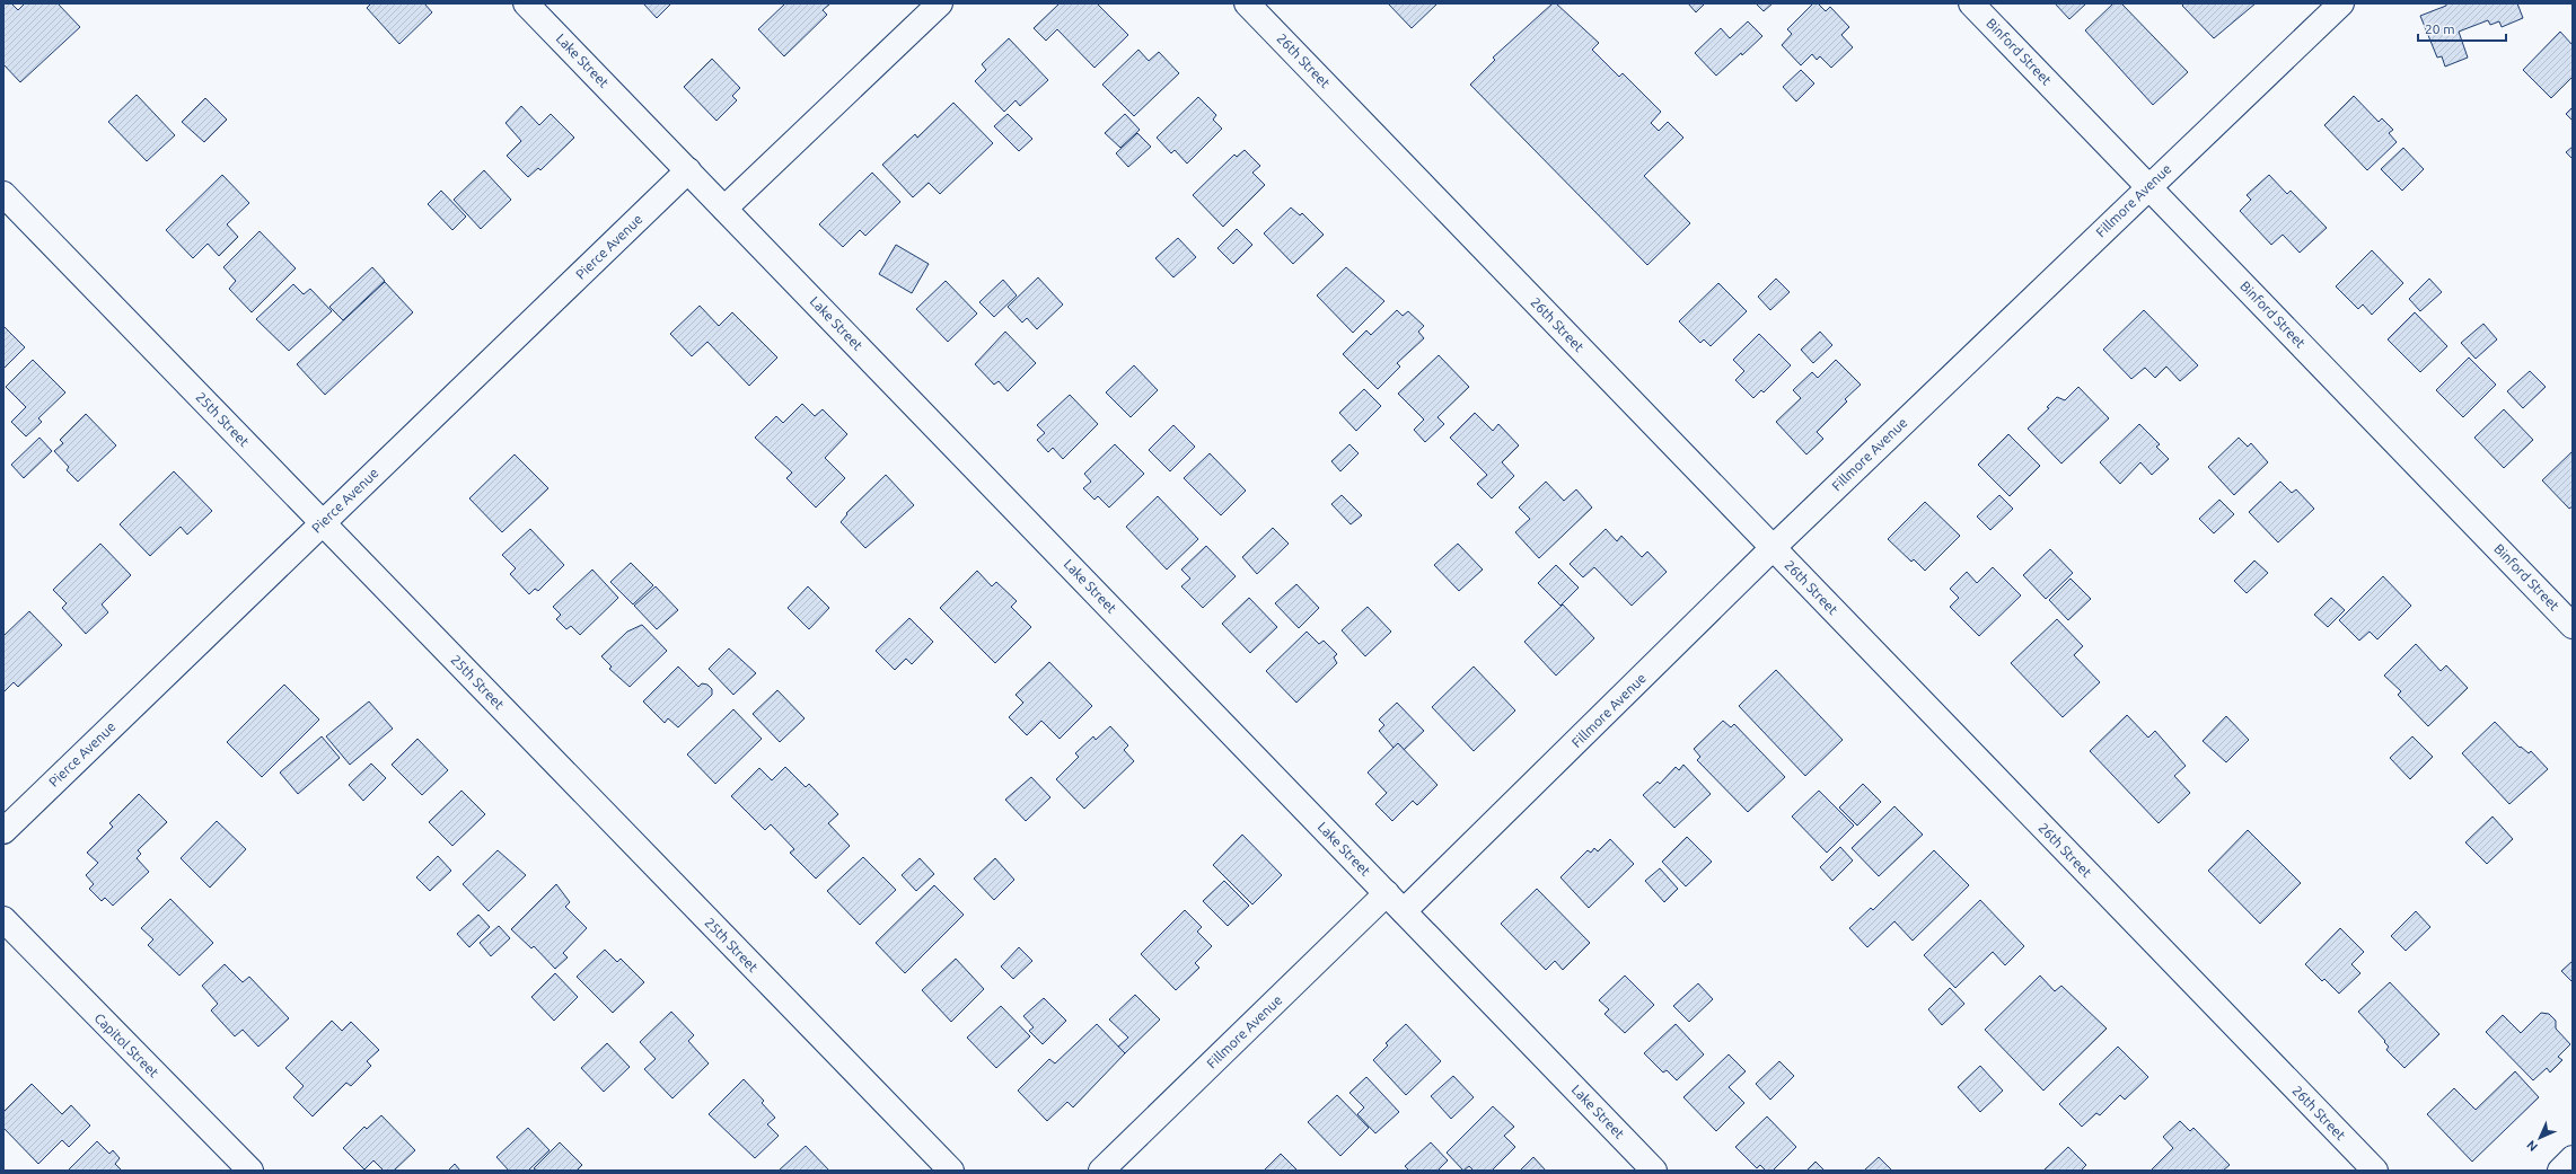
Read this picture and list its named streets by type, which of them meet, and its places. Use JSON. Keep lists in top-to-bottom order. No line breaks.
{"streets":{"street":["Binford Street","Lake Street","26th Street","Fillmore Avenue","Pierce Avenue","25th Street","Capitol Street"]},"crossings":[["Binford Street","Fillmore Avenue"],["Lake Street","Fillmore Avenue"],["Lake Street","Pierce Avenue"],["26th Street","Fillmore Avenue"],["Pierce Avenue","25th Street"]],"scale_bar":"20 m","north":"bottom left"}
